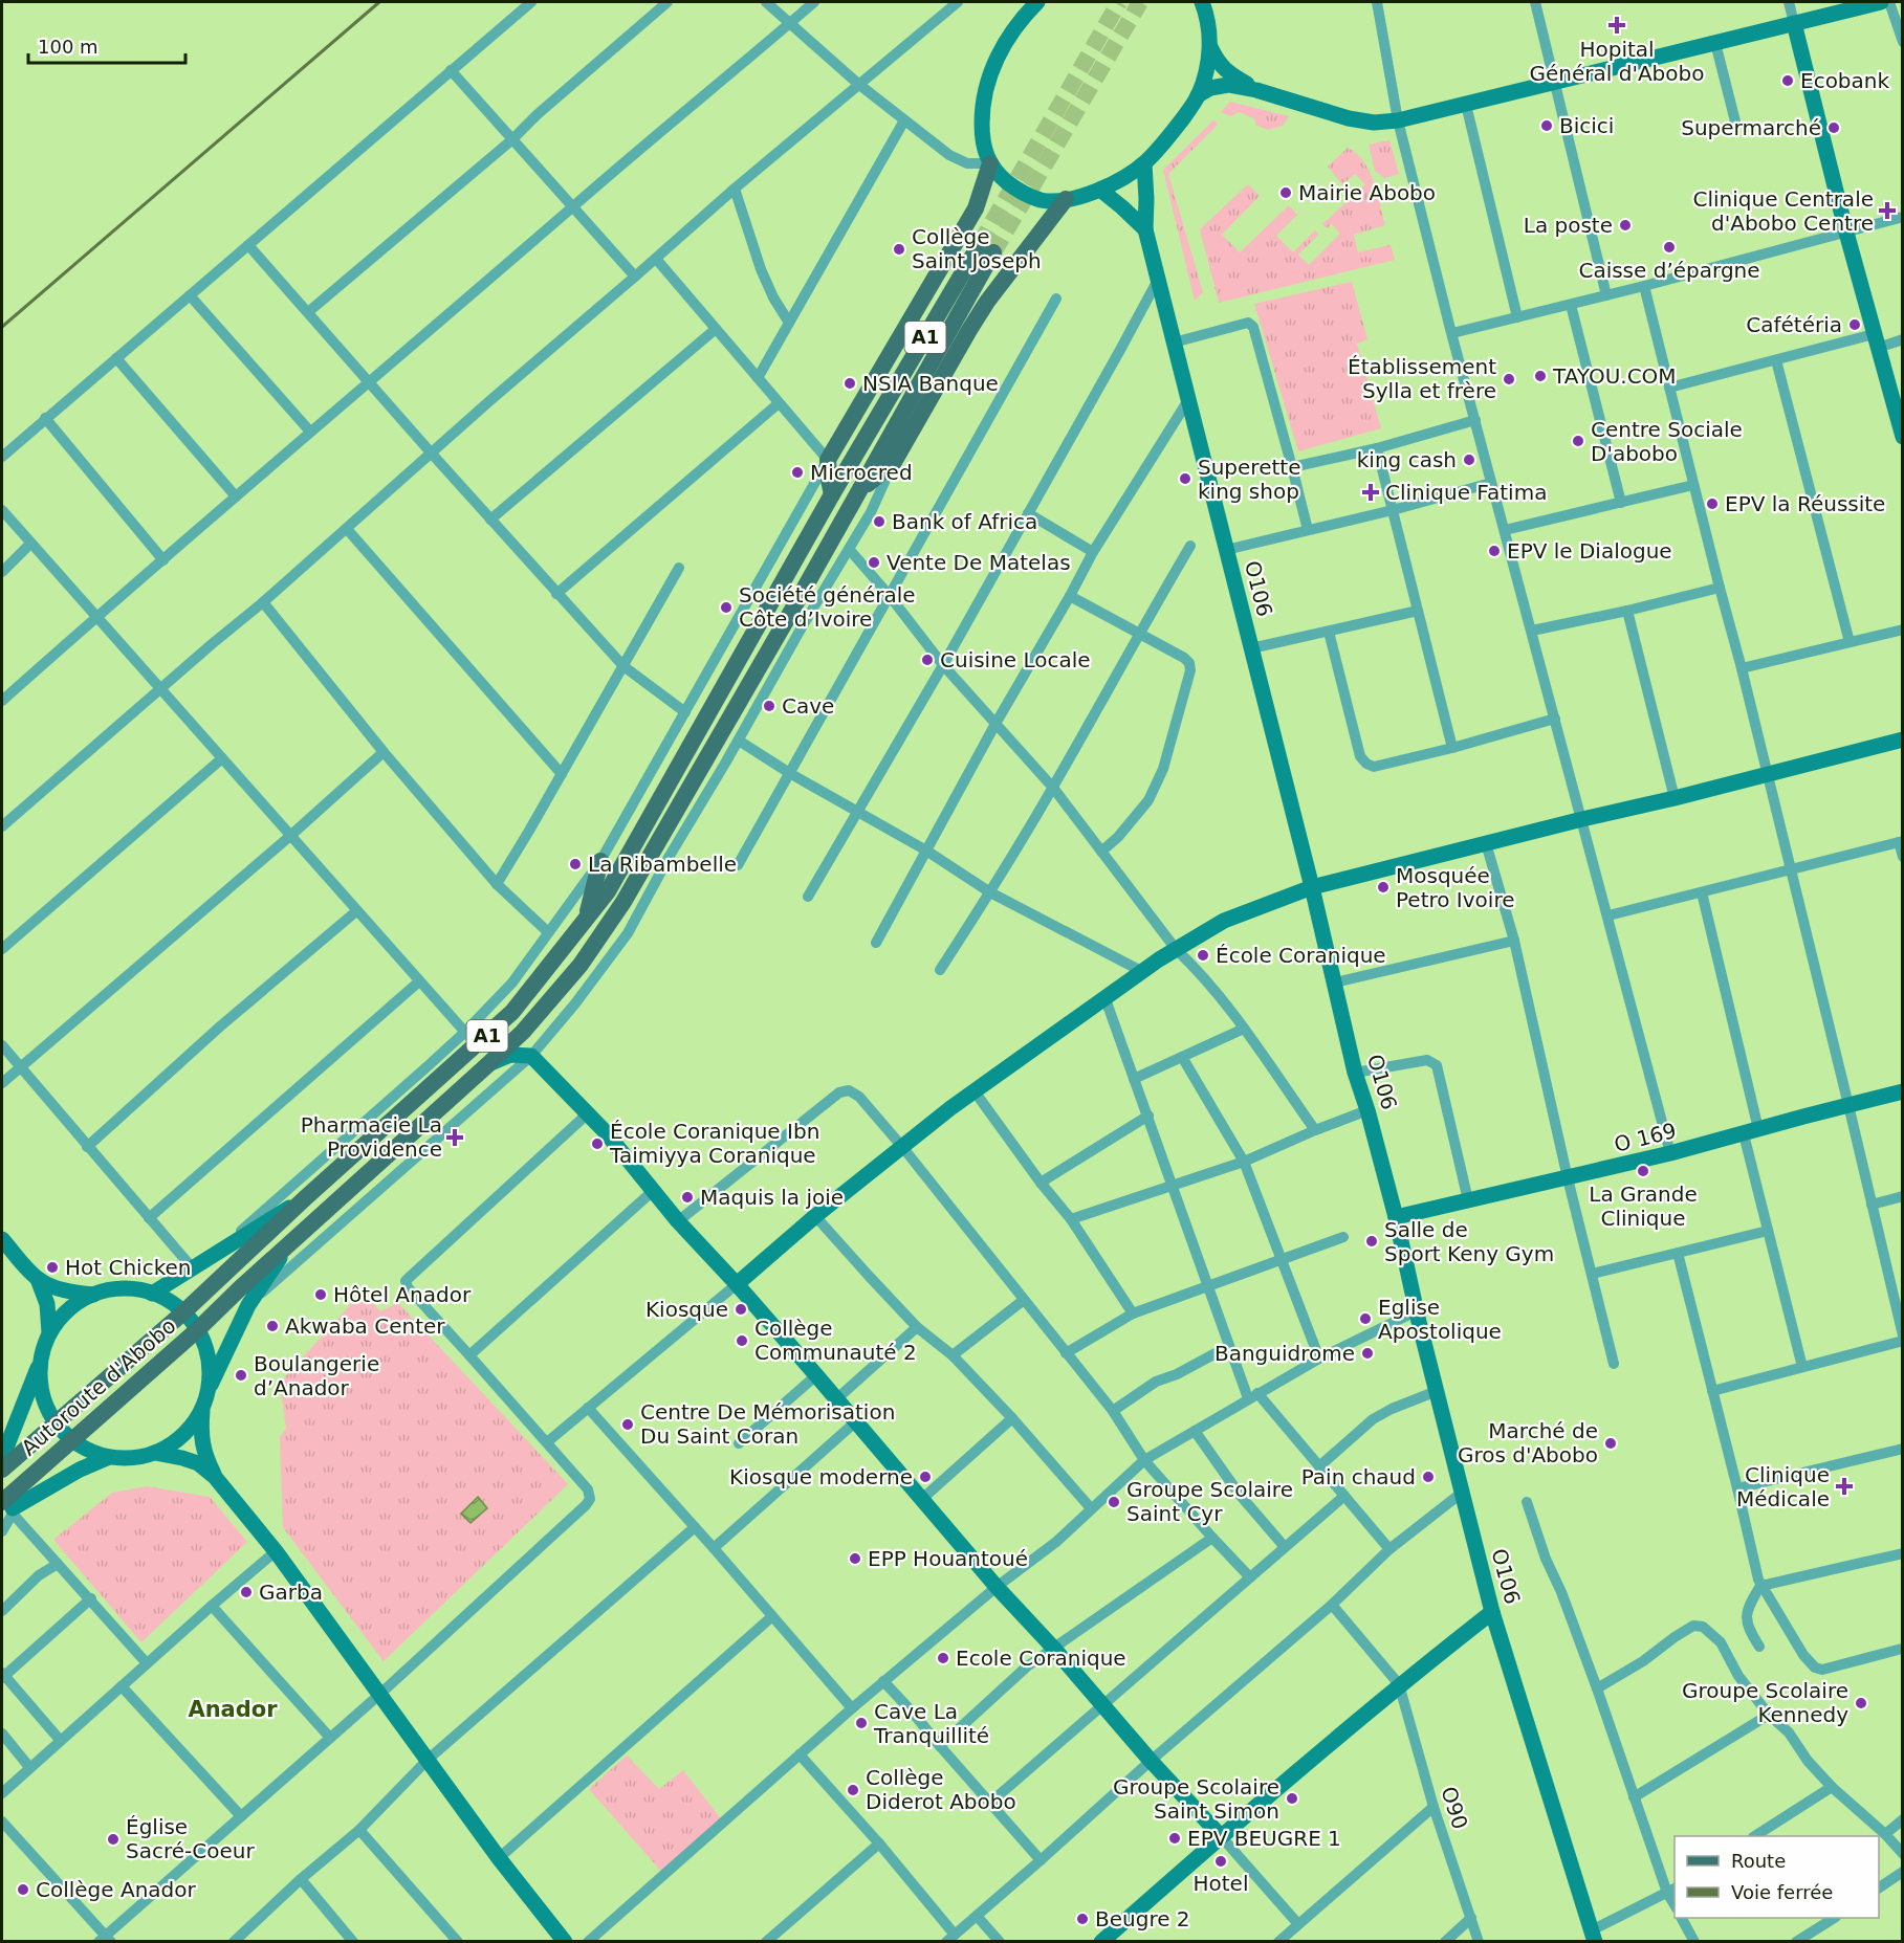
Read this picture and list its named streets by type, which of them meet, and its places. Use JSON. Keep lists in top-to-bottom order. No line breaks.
{"streets":{"main road":["A1","Autoroute d'Abobo"],"street":["O106","O 169","O90"]},"crossings":[["A1","Autoroute d'Abobo"],["O106","O 169"]],"districts":["Anador"],"places":{"health":["Hopital Général d'Abobo","Clinique Centrale d'Abobo Centre","Clinique Fatima","Pharmacie La Providence","Clinique Médicale"],"other":["Ecobank","Bicici","Supermarché","Mairie Abobo","La poste","Caisse d’épargne","Collège Saint Joseph","Cafétéria","TAYOU.COM","Établissement Sylla et frère","NSIA Banque","Centre Sociale D'abobo","king cash","Microcred","Superette king shop","EPV la Réussite","Bank of Africa","EPV le Dialogue","Vente De Matelas","Société générale Côte d’Ivoire","Cuisine Locale","Cave","La Ribambelle","Mosquée Petro Ivoire","École Coranique","École Coranique Ibn Taimiyya Coranique","La Grande Clinique","Maquis la joie","Salle de Sport Keny Gym","Hot Chicken","Hôtel Anador","Kiosque","Eglise Apostolique","Akwaba Center","Collège Communauté 2","Banguidrome","Boulangerie d’Anador","Centre De Mémorisation Du Saint Coran","Marché de Gros d'Abobo","Kiosque moderne","Pain chaud","Groupe Scolaire Saint Cyr","EPP Houantoué","Garba","Ecole Coranique","Groupe Scolaire Kennedy","Cave La Tranquillité","Collège Diderot Abobo","Groupe Scolaire Saint Simon","EPV BEUGRE 1","Église Sacré-Coeur","Hotel","Collège Anador","Beugre 2"]},"legend":["Route","Voie ferrée"],"scale_bar":"100 m"}
